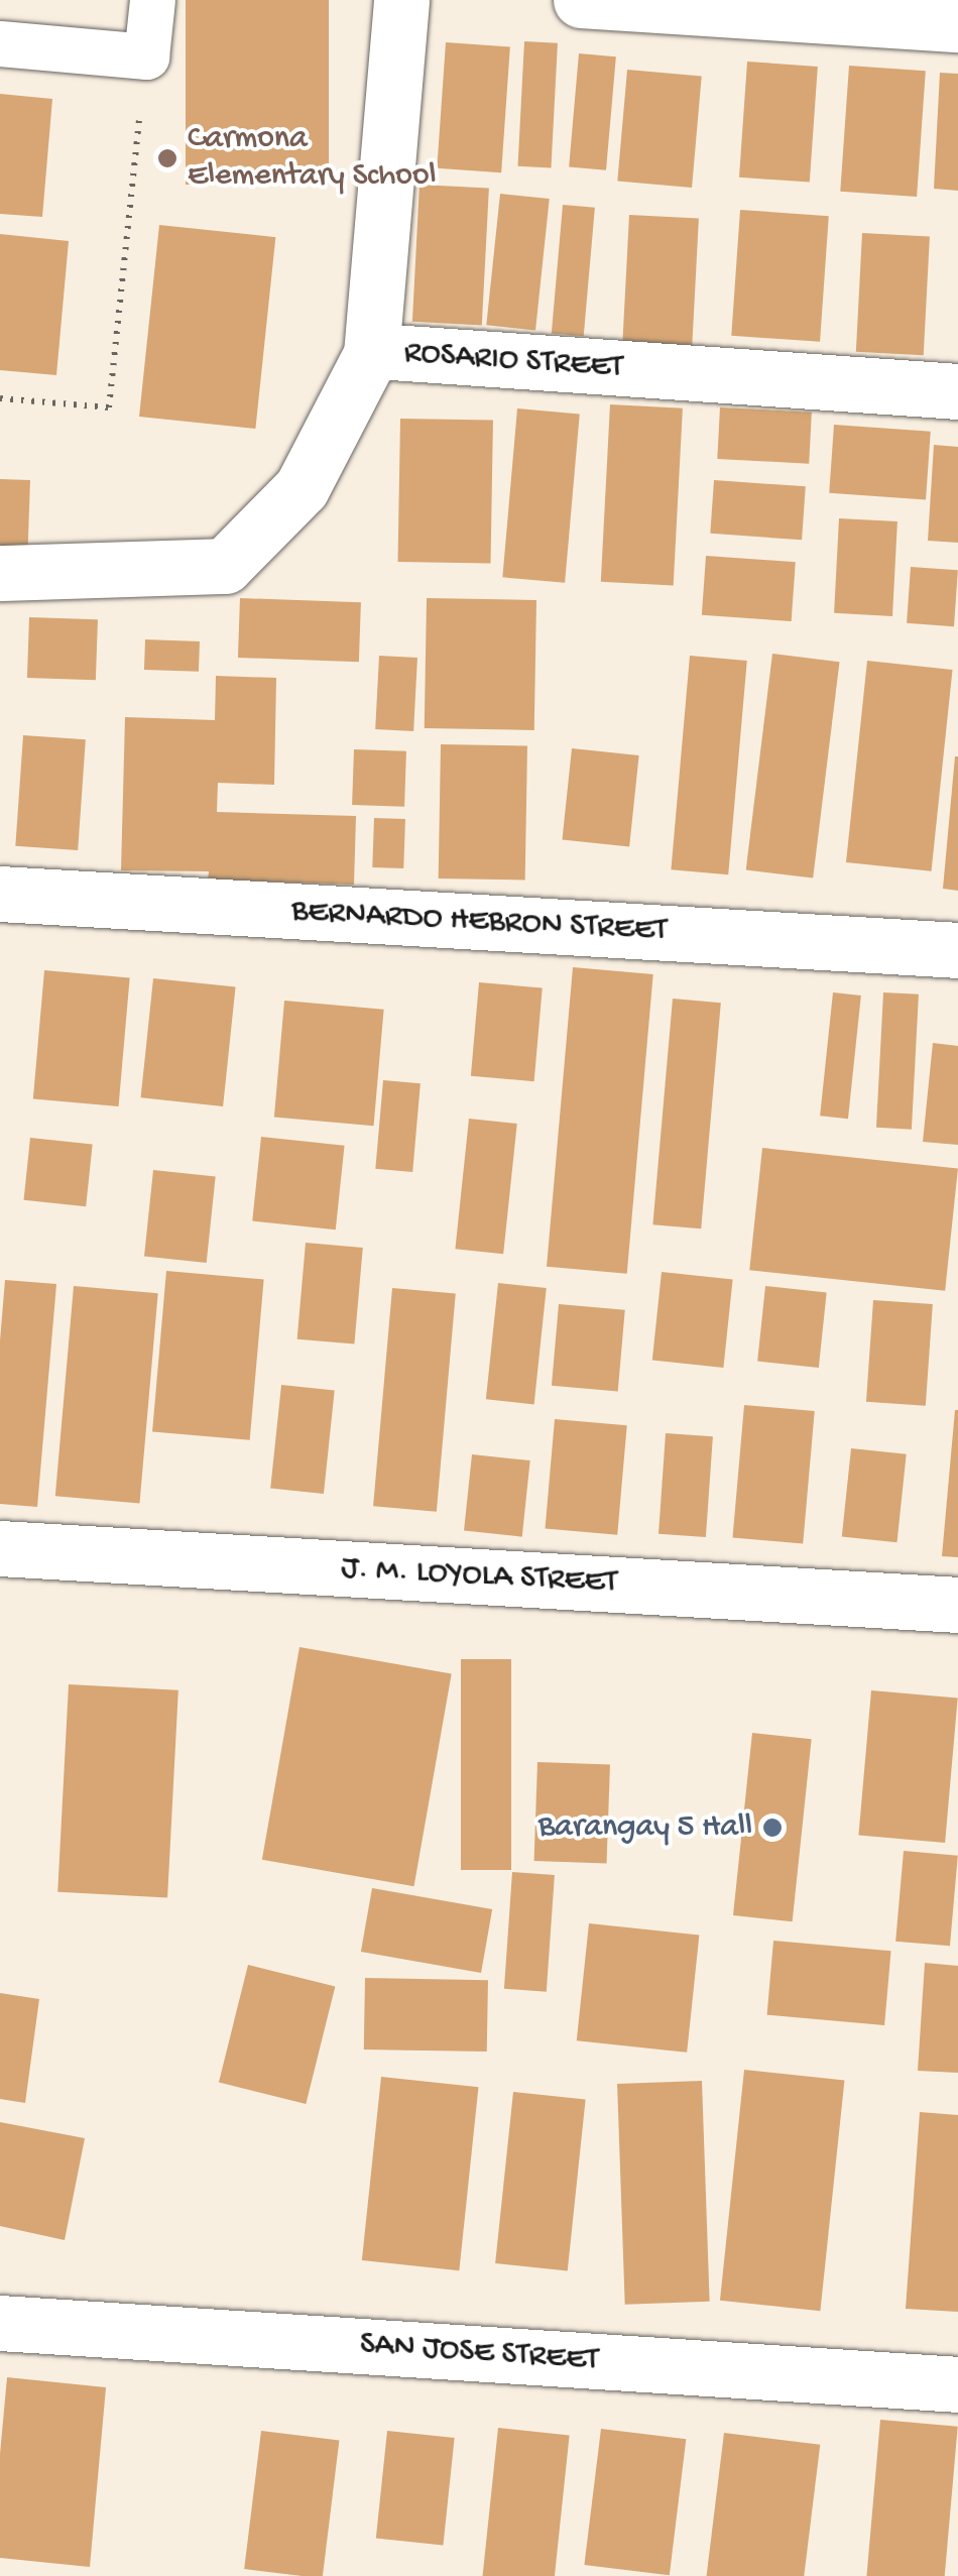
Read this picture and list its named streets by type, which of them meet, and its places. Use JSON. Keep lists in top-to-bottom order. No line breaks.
{"streets":{"street":["ROSARIO STREET","BERNARDO HEBRON STREET","J. M. LOYOLA STREET","SAN JOSE STREET"]},"places":["Carmona Elementary School","Barangay 5 Hall"]}
